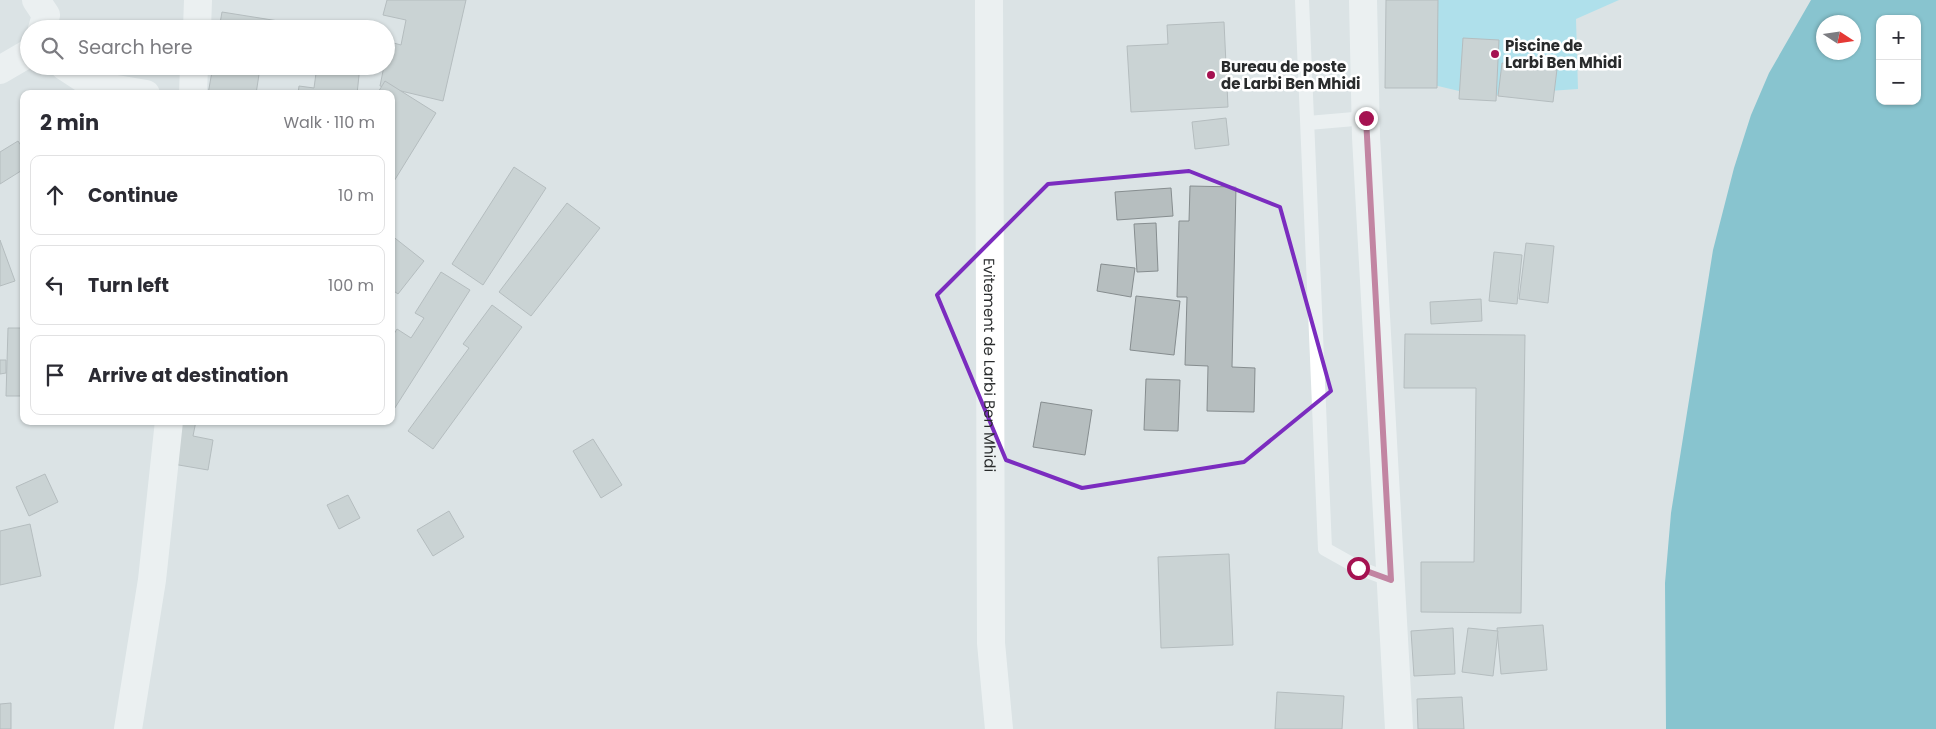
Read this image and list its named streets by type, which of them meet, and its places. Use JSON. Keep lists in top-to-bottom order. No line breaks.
{"streets":{"street":["Evitement de Larbi Ben Mhidi"]},"places":["Piscine de Larbi Ben Mhidi","Bureau de poste de Larbi Ben Mhidi"],"north":"right","page":{"map_buttons":["+","−"],"search":"Search here","heading":["2 min","Walk · 110 m"],"list":[["Continue","10 m"],["Turn left","100 m"],"Arrive at destination"]}}
